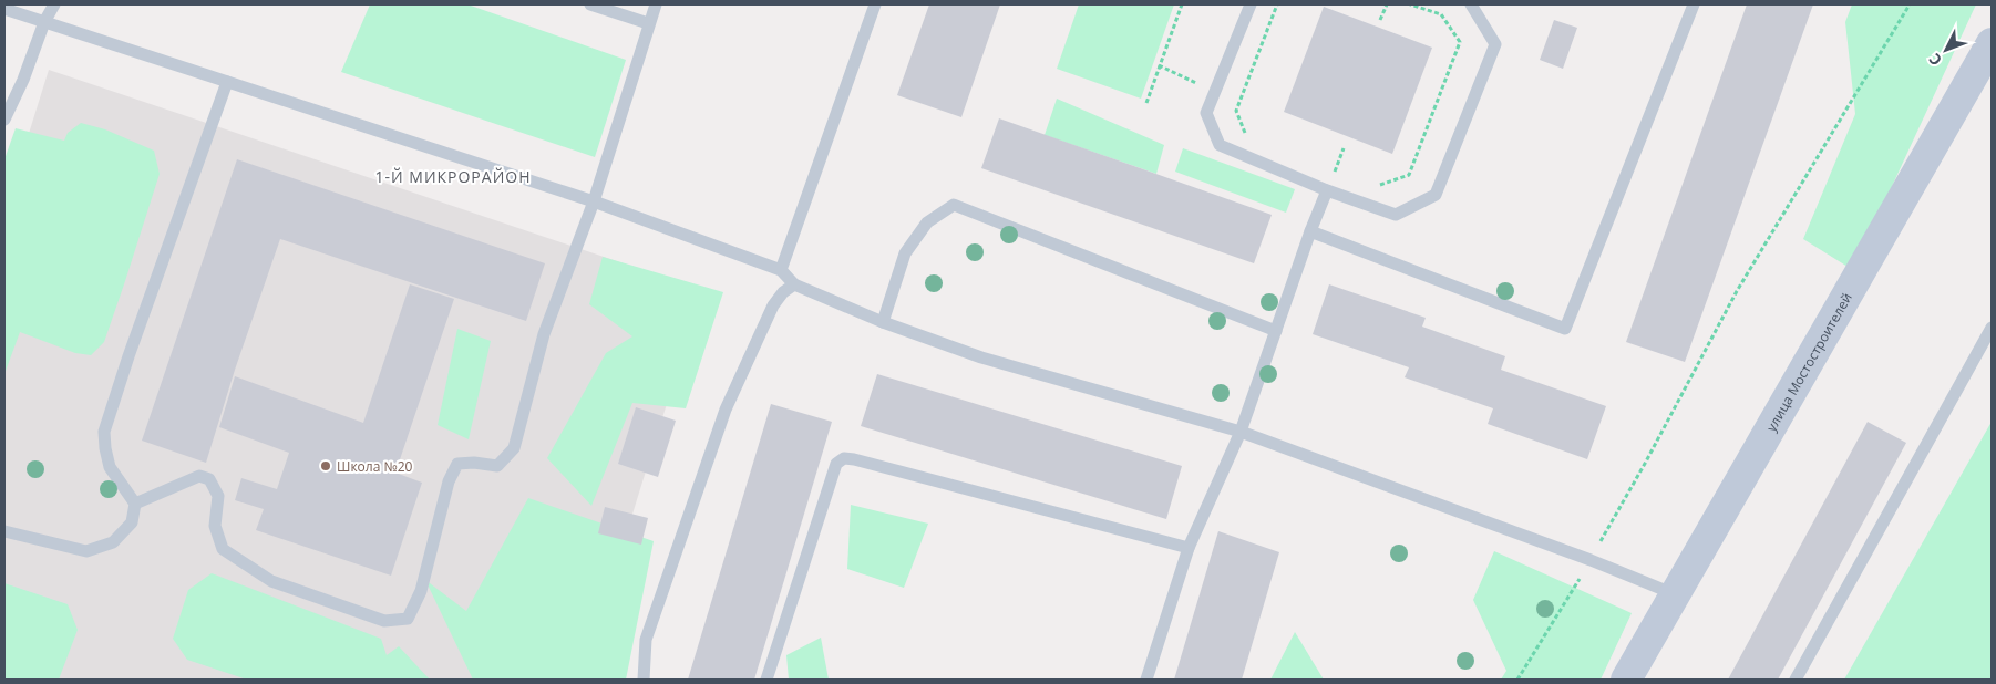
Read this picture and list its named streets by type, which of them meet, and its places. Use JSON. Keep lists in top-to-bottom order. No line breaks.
{"streets":{"main road":["улица Мостостроителей"]},"districts":["1-Й МИКРОРАЙОН"],"places":["Школа №20"],"north":"bottom left"}
